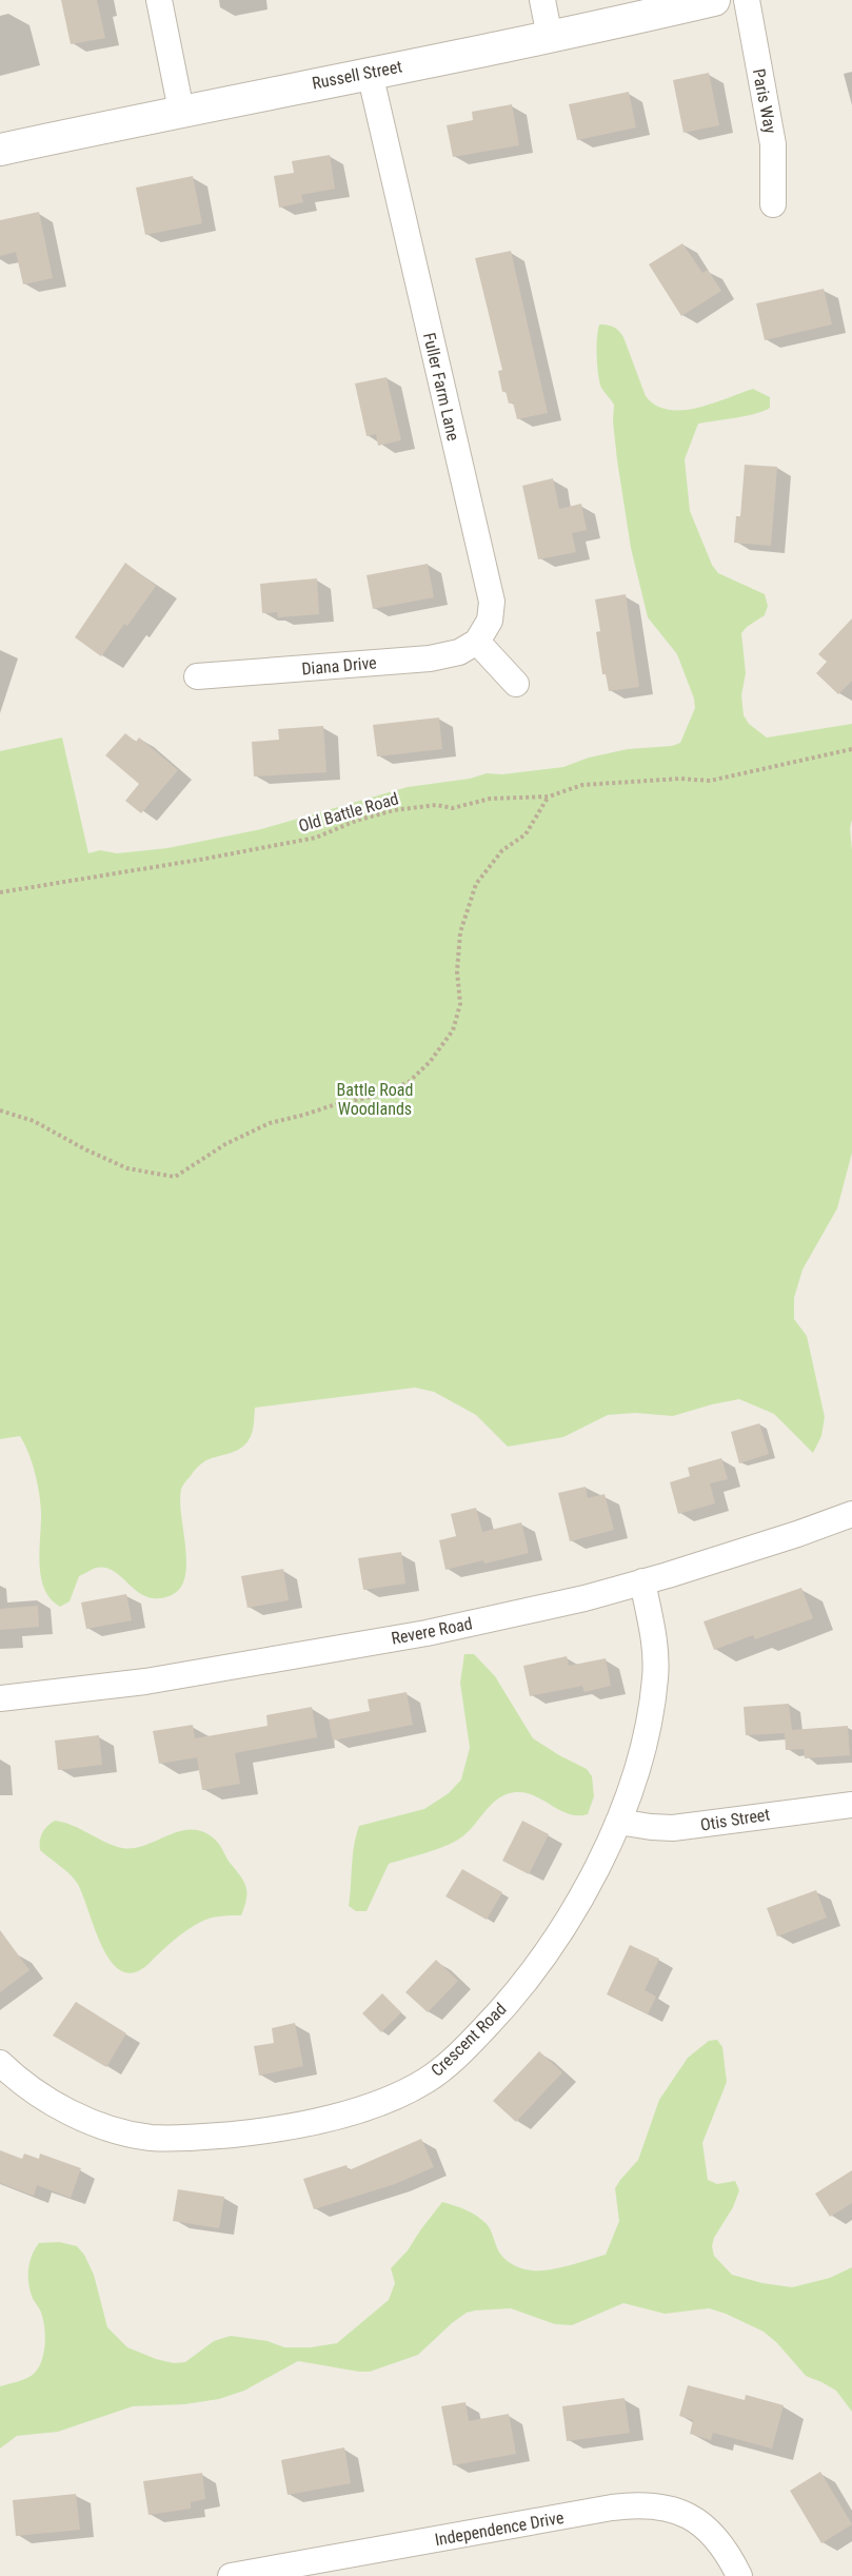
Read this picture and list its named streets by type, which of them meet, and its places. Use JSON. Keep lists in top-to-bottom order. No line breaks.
{"streets":{"street":["Russell Street","Paris Way","Fuller Farm Lane","Diana Drive","Revere Road","Otis Street","Crescent Road","Independence Drive"],"path":["Old Battle Road"]},"crossings":[["Russell Street","Fuller Farm Lane"],["Fuller Farm Lane","Diana Drive"],["Revere Road","Crescent Road"],["Otis Street","Crescent Road"]],"parks":["Battle Road Woodlands"]}
